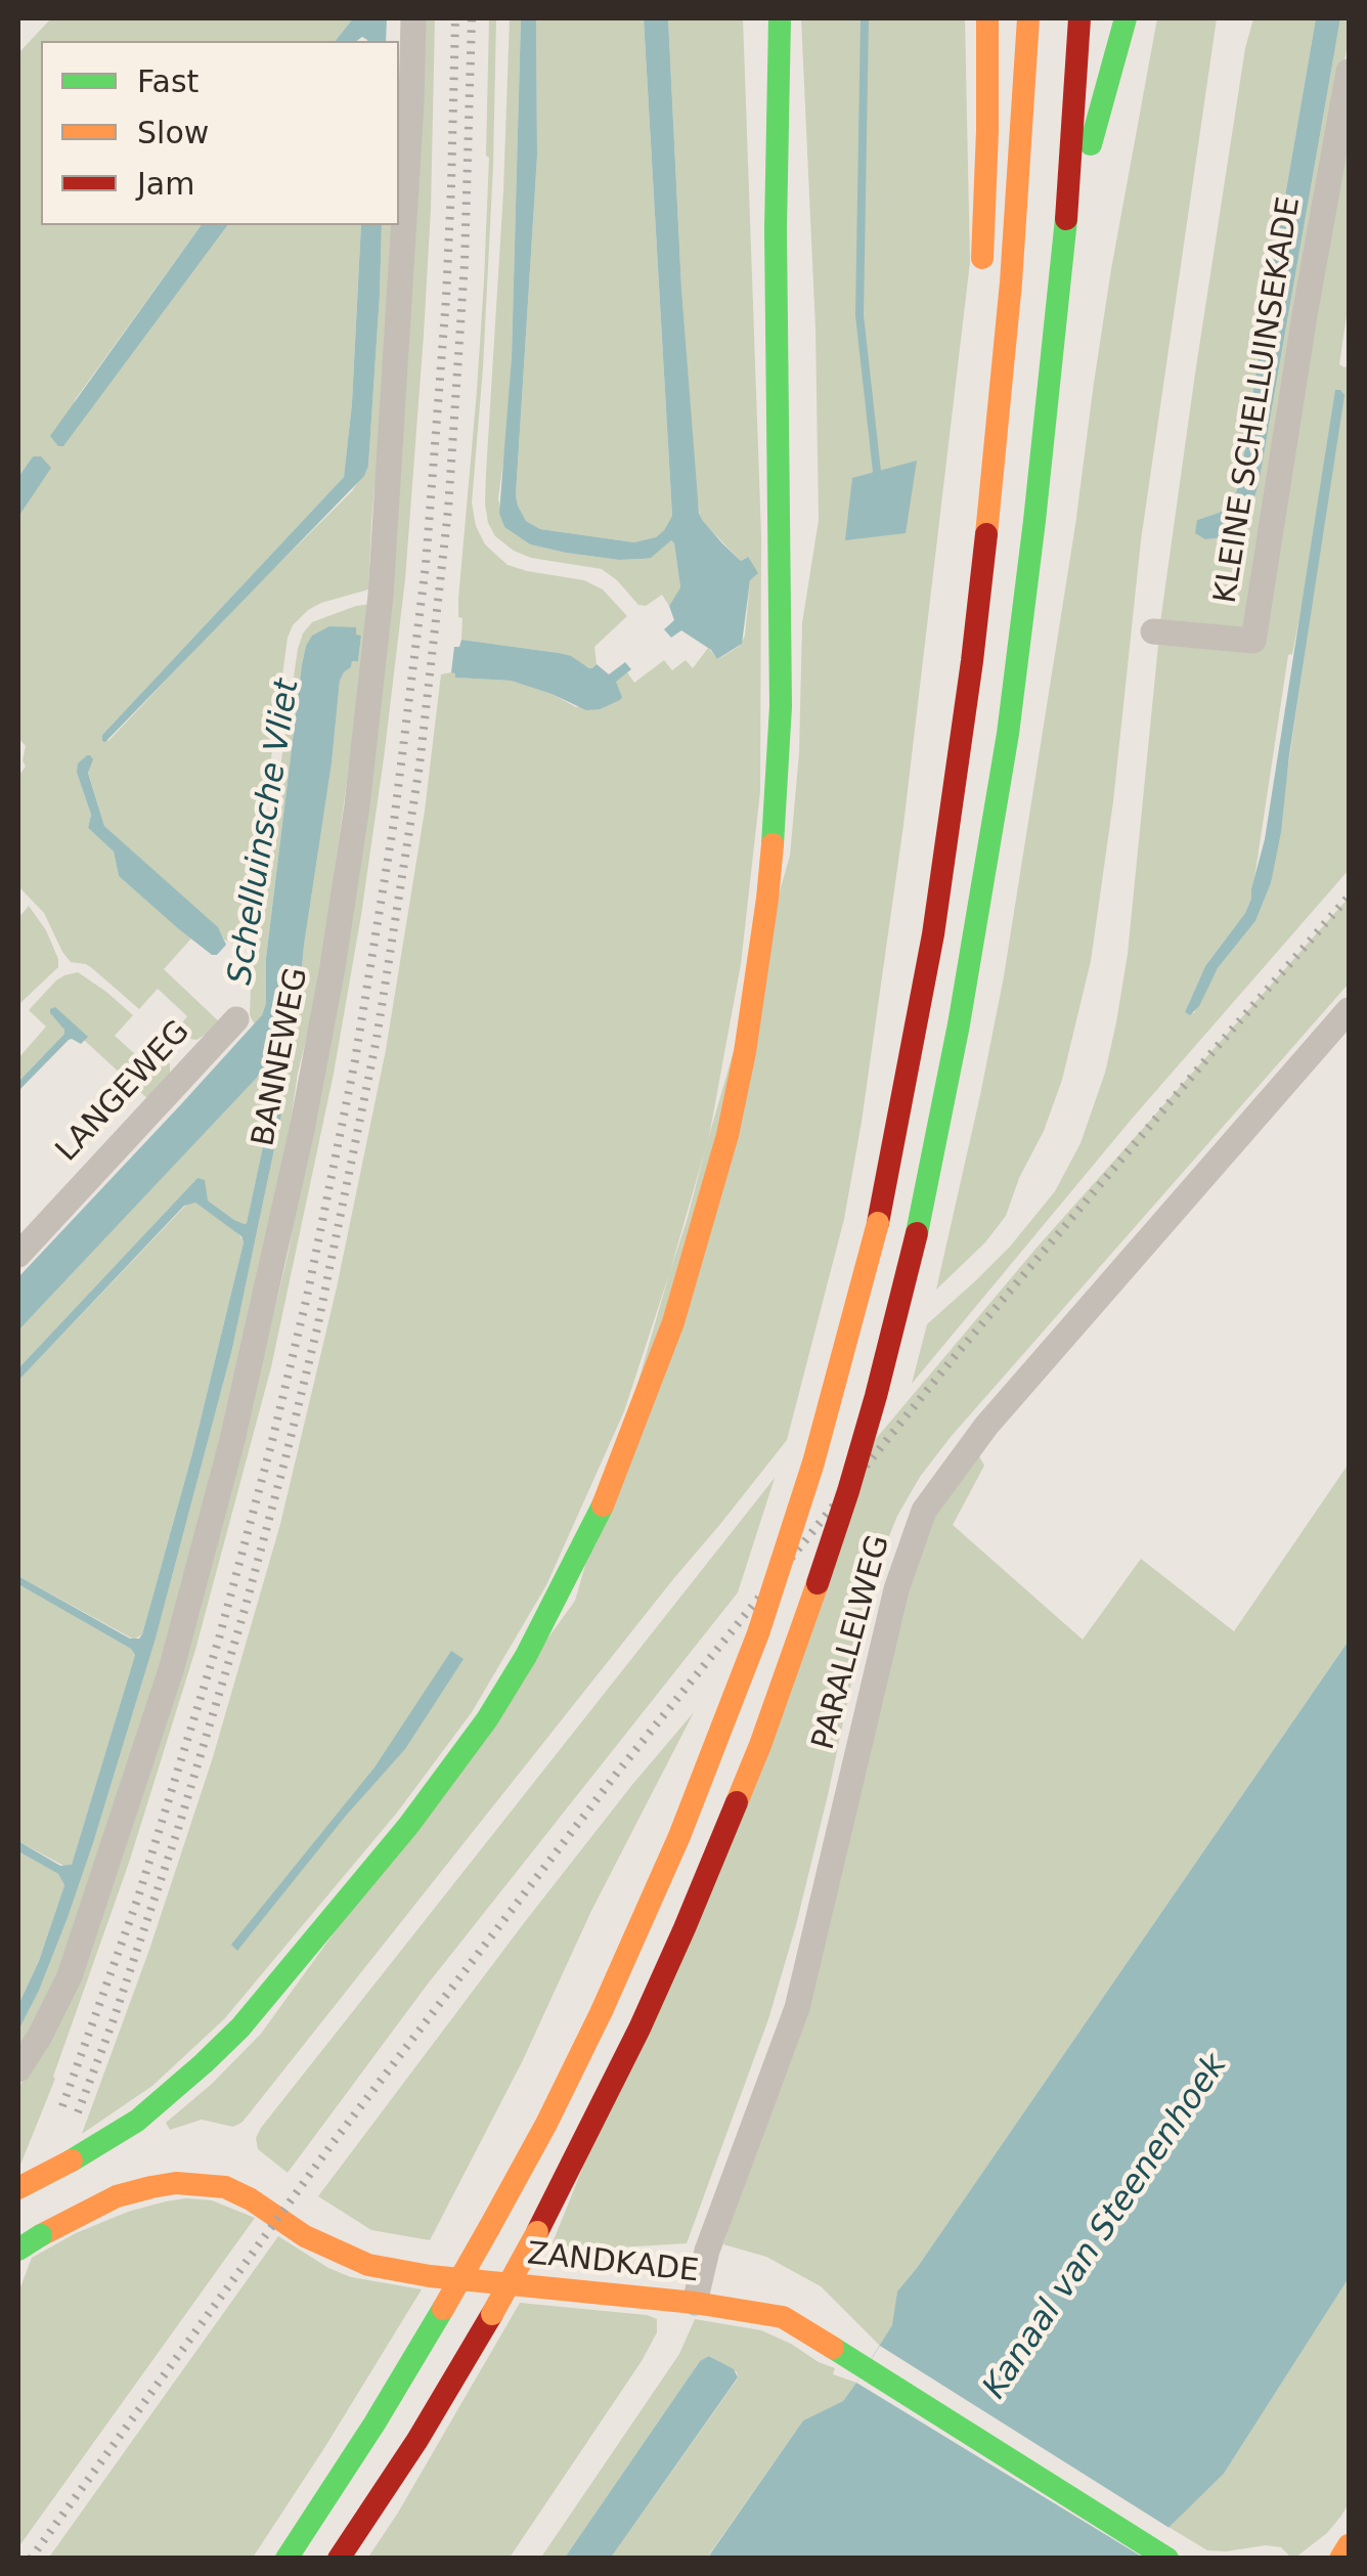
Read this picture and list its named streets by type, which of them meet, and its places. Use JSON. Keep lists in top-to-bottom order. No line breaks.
{"streets":{"main road":["ZANDKADE"],"street":["KLEINE SCHELLUINSEKADE","BANNEWEG","LANGEWEG","PARALLELWEG"]},"crossings":[["PARALLELWEG","ZANDKADE"]],"water":["Schelluinsche Vliet","Kanaal van Steenenhoek"],"legend":["Fast","Slow","Jam"]}
